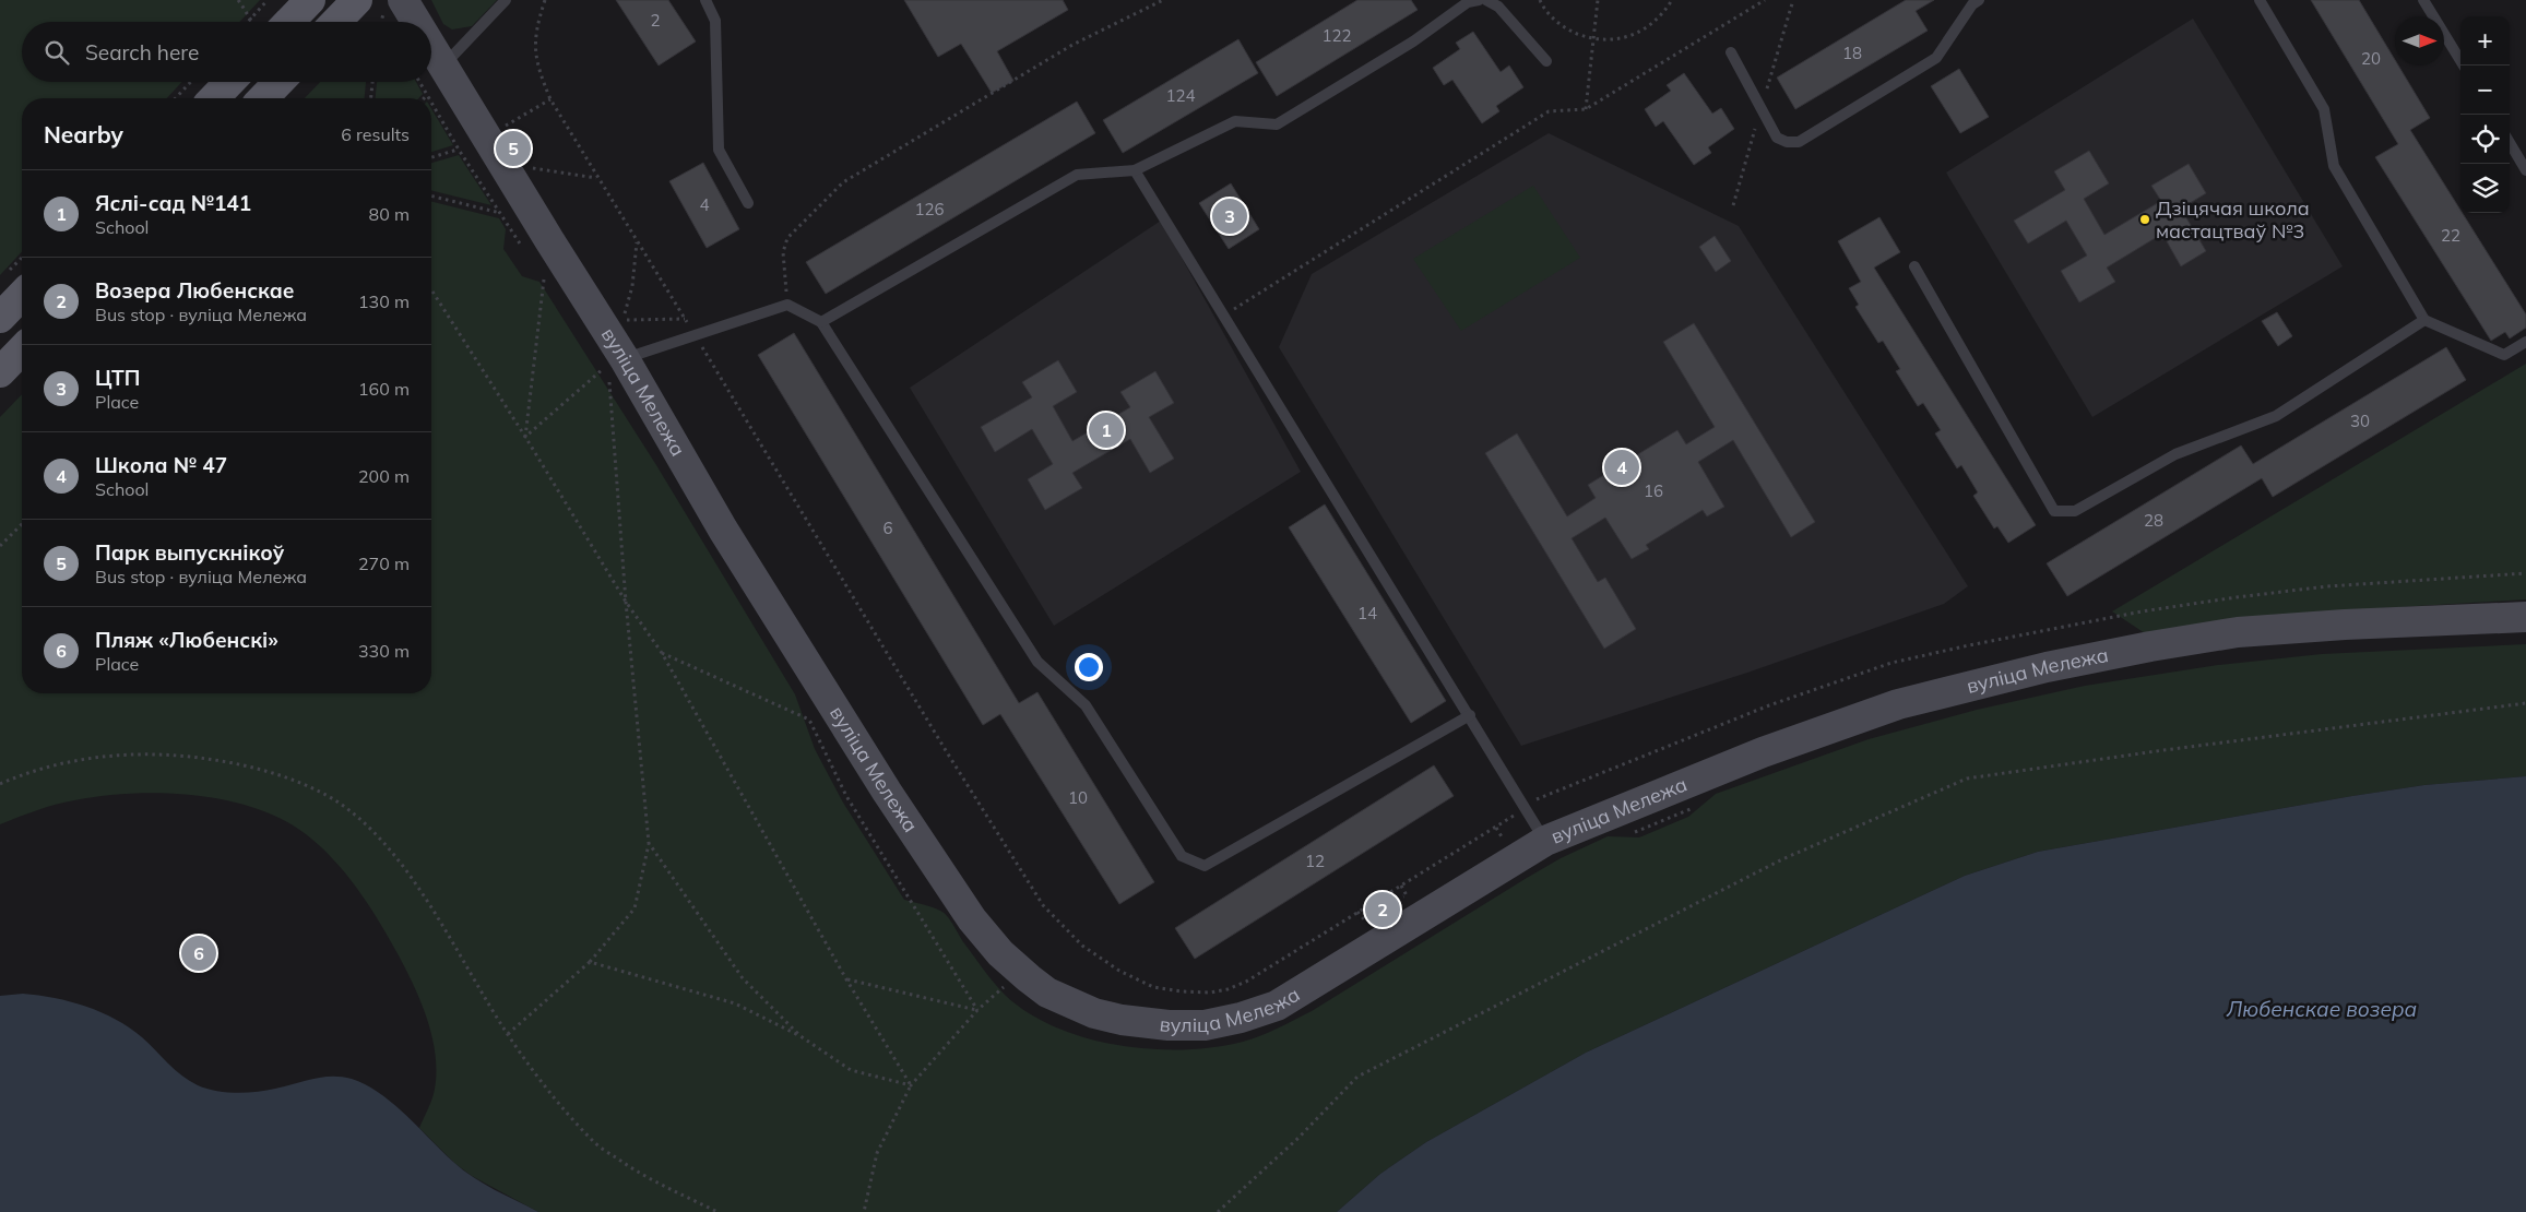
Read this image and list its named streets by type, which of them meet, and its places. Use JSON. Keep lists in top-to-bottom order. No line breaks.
{"streets":{"main road":["вуліца Мележа"]},"water":["Любенскае возера"],"places":["Дзіцячая школа мастацтваў №3"],"house_numbers":["2","122","18","20","124","4","126","22","30","16","28","6","14","10","12"],"north":"right","page":{"map_buttons":["+","−"],"search":"Search here","heading":["Nearby","6 results"],"pins":["5","3","1","4","2","6"],"list":[{"mark":"1","name":"Яслі-сад №141","note":"School","value":"80 m"},{"mark":"2","name":"Возера Любенскае","note":"Bus stop · вуліца Мележа","value":"130 m"},{"mark":"3","name":"ЦТП","note":"Place","value":"160 m"},{"mark":"4","name":"Школа № 47","note":"School","value":"200 m"},{"mark":"5","name":"Парк выпускнікоў","note":"Bus stop · вуліца Мележа","value":"270 m"},{"mark":"6","name":"Пляж «Любенскі»","note":"Place","value":"330 m"}]}}
